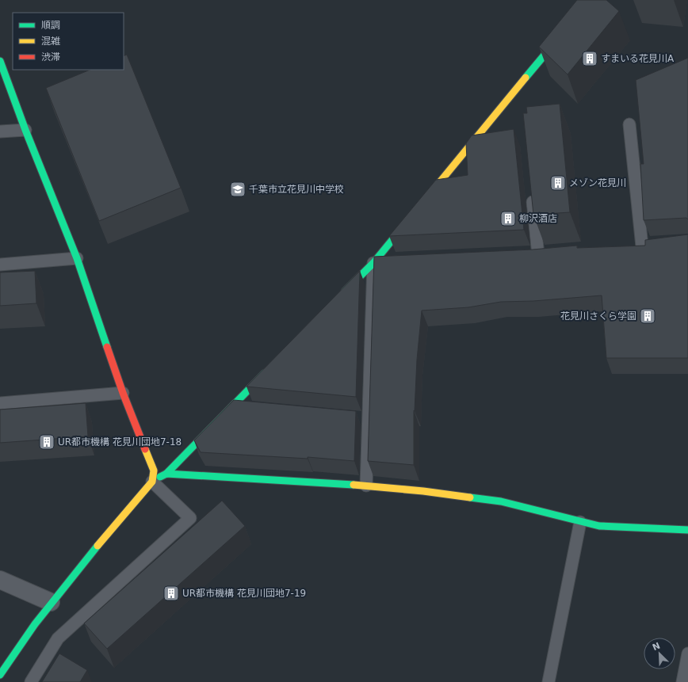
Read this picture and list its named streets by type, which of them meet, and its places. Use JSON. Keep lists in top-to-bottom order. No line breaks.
{"places":{"building":["すまいる花見川A","メゾン花見川","柳沢酒店","花見川さくら学園","UR都市機構 花見川団地7-18","UR都市機構 花見川団地7-19"],"school or university":["千葉市立花見川中学校"]},"legend":["順調","混雑","渋滞"],"north":"top left"}
